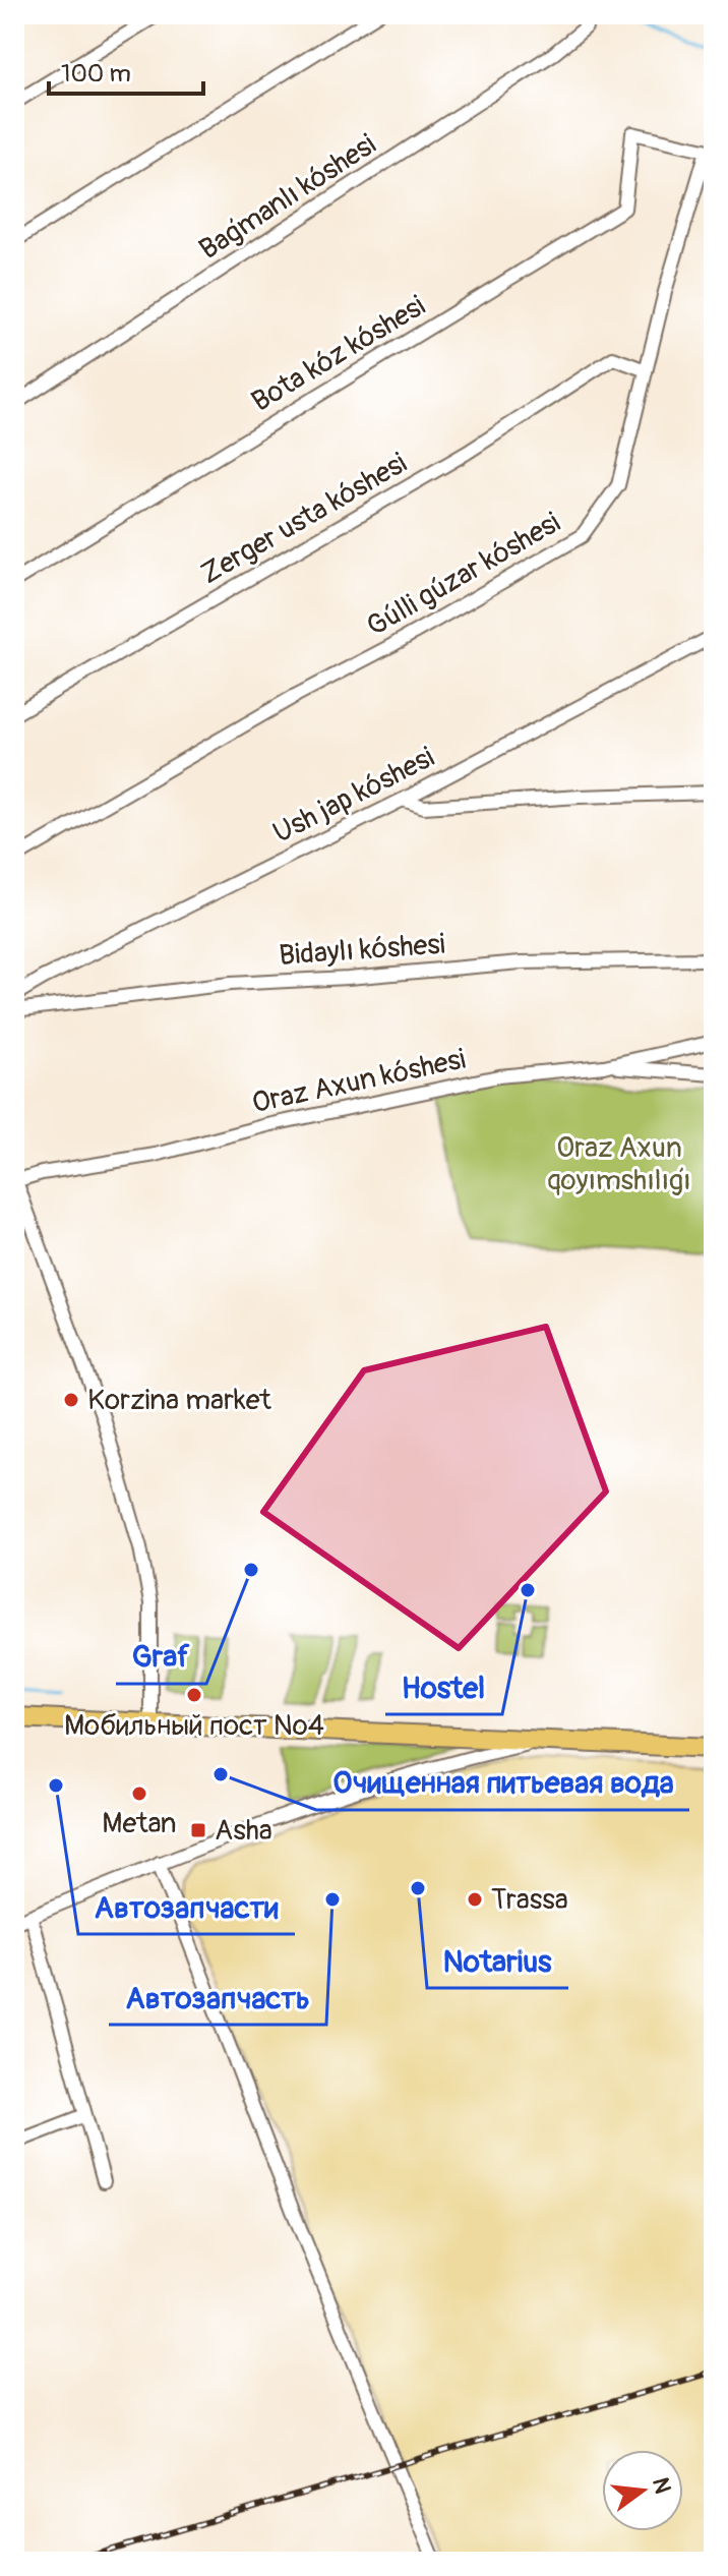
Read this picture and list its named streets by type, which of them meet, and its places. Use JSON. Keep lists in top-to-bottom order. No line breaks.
{"streets":{"street":["Baǵmanlı kóshesi","Bota kóz kóshesi","Zerger usta kóshesi","Gúlli gúzar kóshesi","Ush jap kóshesi","Bidaylı kóshesi","Oraz Axun kóshesi"]},"crossings":[["Bota kóz kóshesi","Gúlli gúzar kóshesi"],["Zerger usta kóshesi","Gúlli gúzar kóshesi"]],"parks":["Oraz Axun qoyımshılıǵı"],"places":{"other":["Korzina market","Graf","Hostel","Мобильный пост №4","Очищенная питьевая вода","Автозапчасти","Metan","Notarius","Автозапчасть","Trassa"],"transit":["Asha"]},"scale_bar":"100 m","north":"right"}
